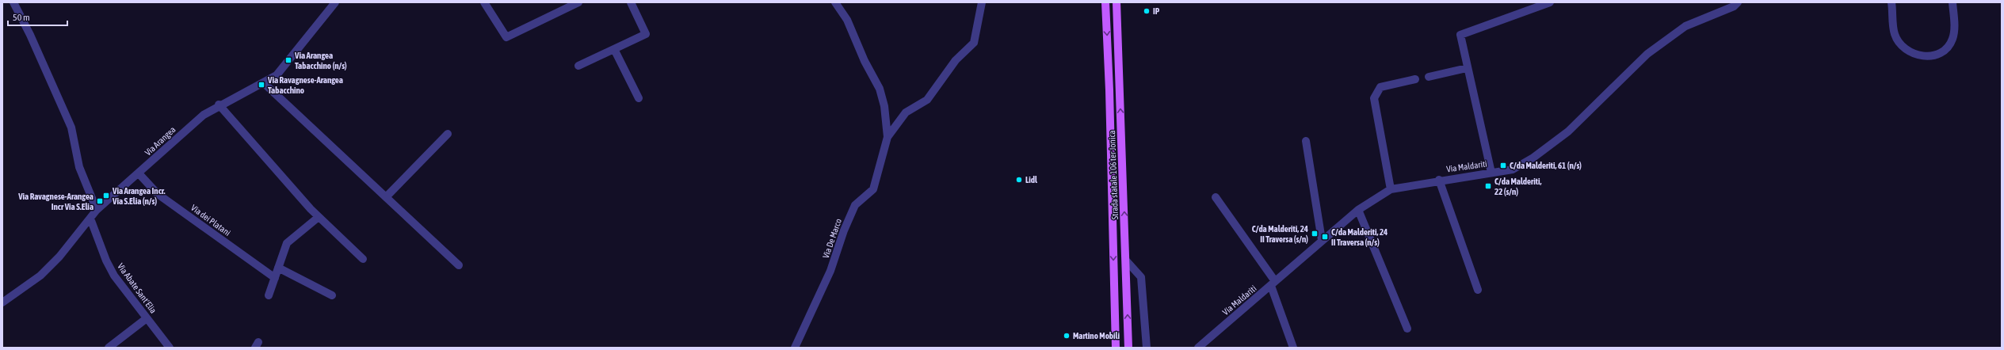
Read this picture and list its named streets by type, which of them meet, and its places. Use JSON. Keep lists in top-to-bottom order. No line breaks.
{"streets":{"main road":["Strada statale 106 ter Jonica"],"street":["Via Arangea","Via Maldariti","Via dei Platani","Via De Marco","Via Abate Sant'Elia"]},"crossings":[["Via Arangea","Via dei Platani"],["Via Arangea","Via Abate Sant'Elia"]],"places":{"other":["IP","Lidl","Martino Mobili"],"transit":["Via Arangea Tabacchino (n/s)","Via Ravagnese-Arangea Tabacchino","C/da Malderiti, 61 (n/s)","C/da Malderiti, 22 (s/n)","Via Arangea Incr. Via S.Elia (n/s)","Via Ravagnese-Arangea Incr Via S.Elia","C/da Malderiti, 24 II Traversa (s/n)","C/da Malderiti, 24 II Traversa (n/s)"]},"scale_bar":"50 m"}
